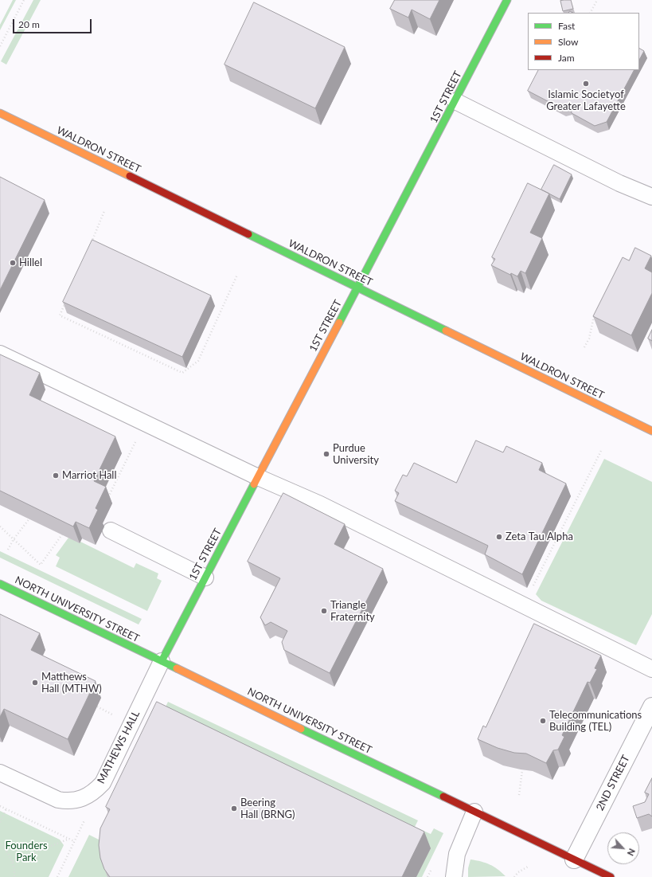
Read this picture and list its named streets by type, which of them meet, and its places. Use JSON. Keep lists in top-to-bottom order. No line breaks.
{"streets":{"street":["1ST STREET","WALDRON STREET","NORTH UNIVERSITY STREET","2ND STREET"],"lane":["MATHEWS HALL"]},"crossings":[["1ST STREET","WALDRON STREET"],["1ST STREET","NORTH UNIVERSITY STREET"],["1ST STREET","MATHEWS HALL"],["NORTH UNIVERSITY STREET","MATHEWS HALL"],["NORTH UNIVERSITY STREET","2ND STREET"]],"parks":["Founders Park"],"places":["Islamic Societyof Greater Lafayette","Hillel","Purdue University","Marriot Hall","Zeta Tau Alpha","Triangle Fraternity","Matthews Hall (MTHW)","Telecommunications Building (TEL)","Beering Hall (BRNG)"],"legend":["Fast","Slow","Jam"],"scale_bar":"20 m","north":"bottom right"}
